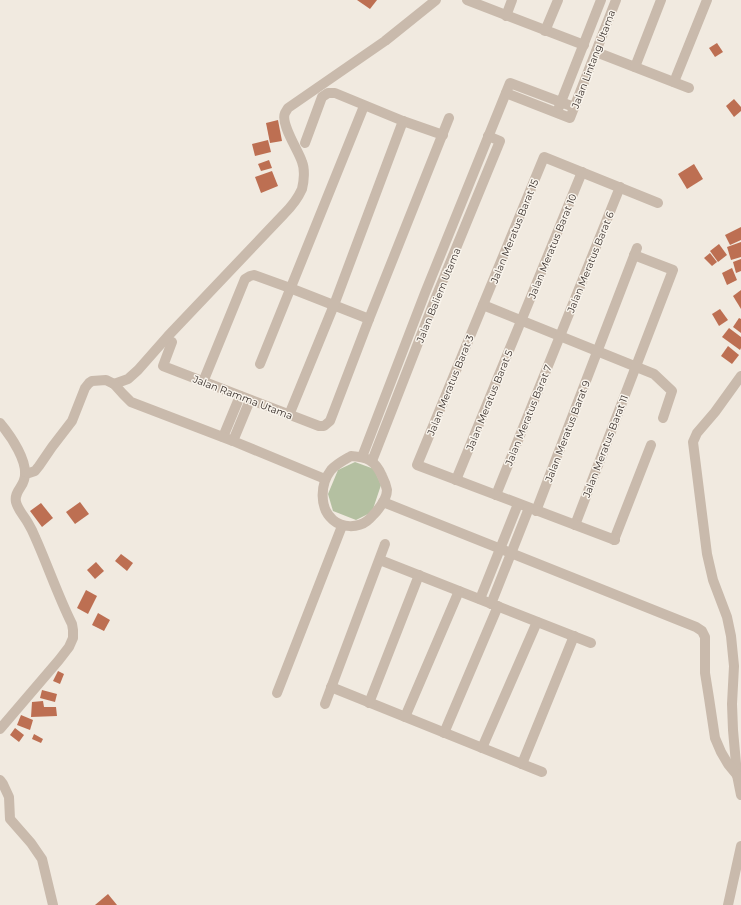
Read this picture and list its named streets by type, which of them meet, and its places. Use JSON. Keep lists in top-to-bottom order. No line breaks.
{"streets":{"street":["Jalan Lintang Utama","Jalan Meratus Barat 15","Jalan Meratus Barat 10","Jalan Meratus Barat 6","Jalan Baliem Utama","Jalan Meratus Barat 3","Jalan Ramma Utama","Jalan Meratus Barat 5","Jalan Meratus Barat 7","Jalan Meratus Barat 9","Jalan Meratus Barat 11"]},"crossings":[["Jalan Lintang Utama","Jalan Baliem Utama"],["Jalan Meratus Barat 15","Jalan Meratus Barat 10"],["Jalan Meratus Barat 15","Jalan Meratus Barat 3"],["Jalan Meratus Barat 10","Jalan Meratus Barat 5"],["Jalan Meratus Barat 6","Jalan Meratus Barat 7"],["Jalan Meratus Barat 3","Jalan Meratus Barat 5"],["Jalan Meratus Barat 9","Jalan Meratus Barat 11"]]}
